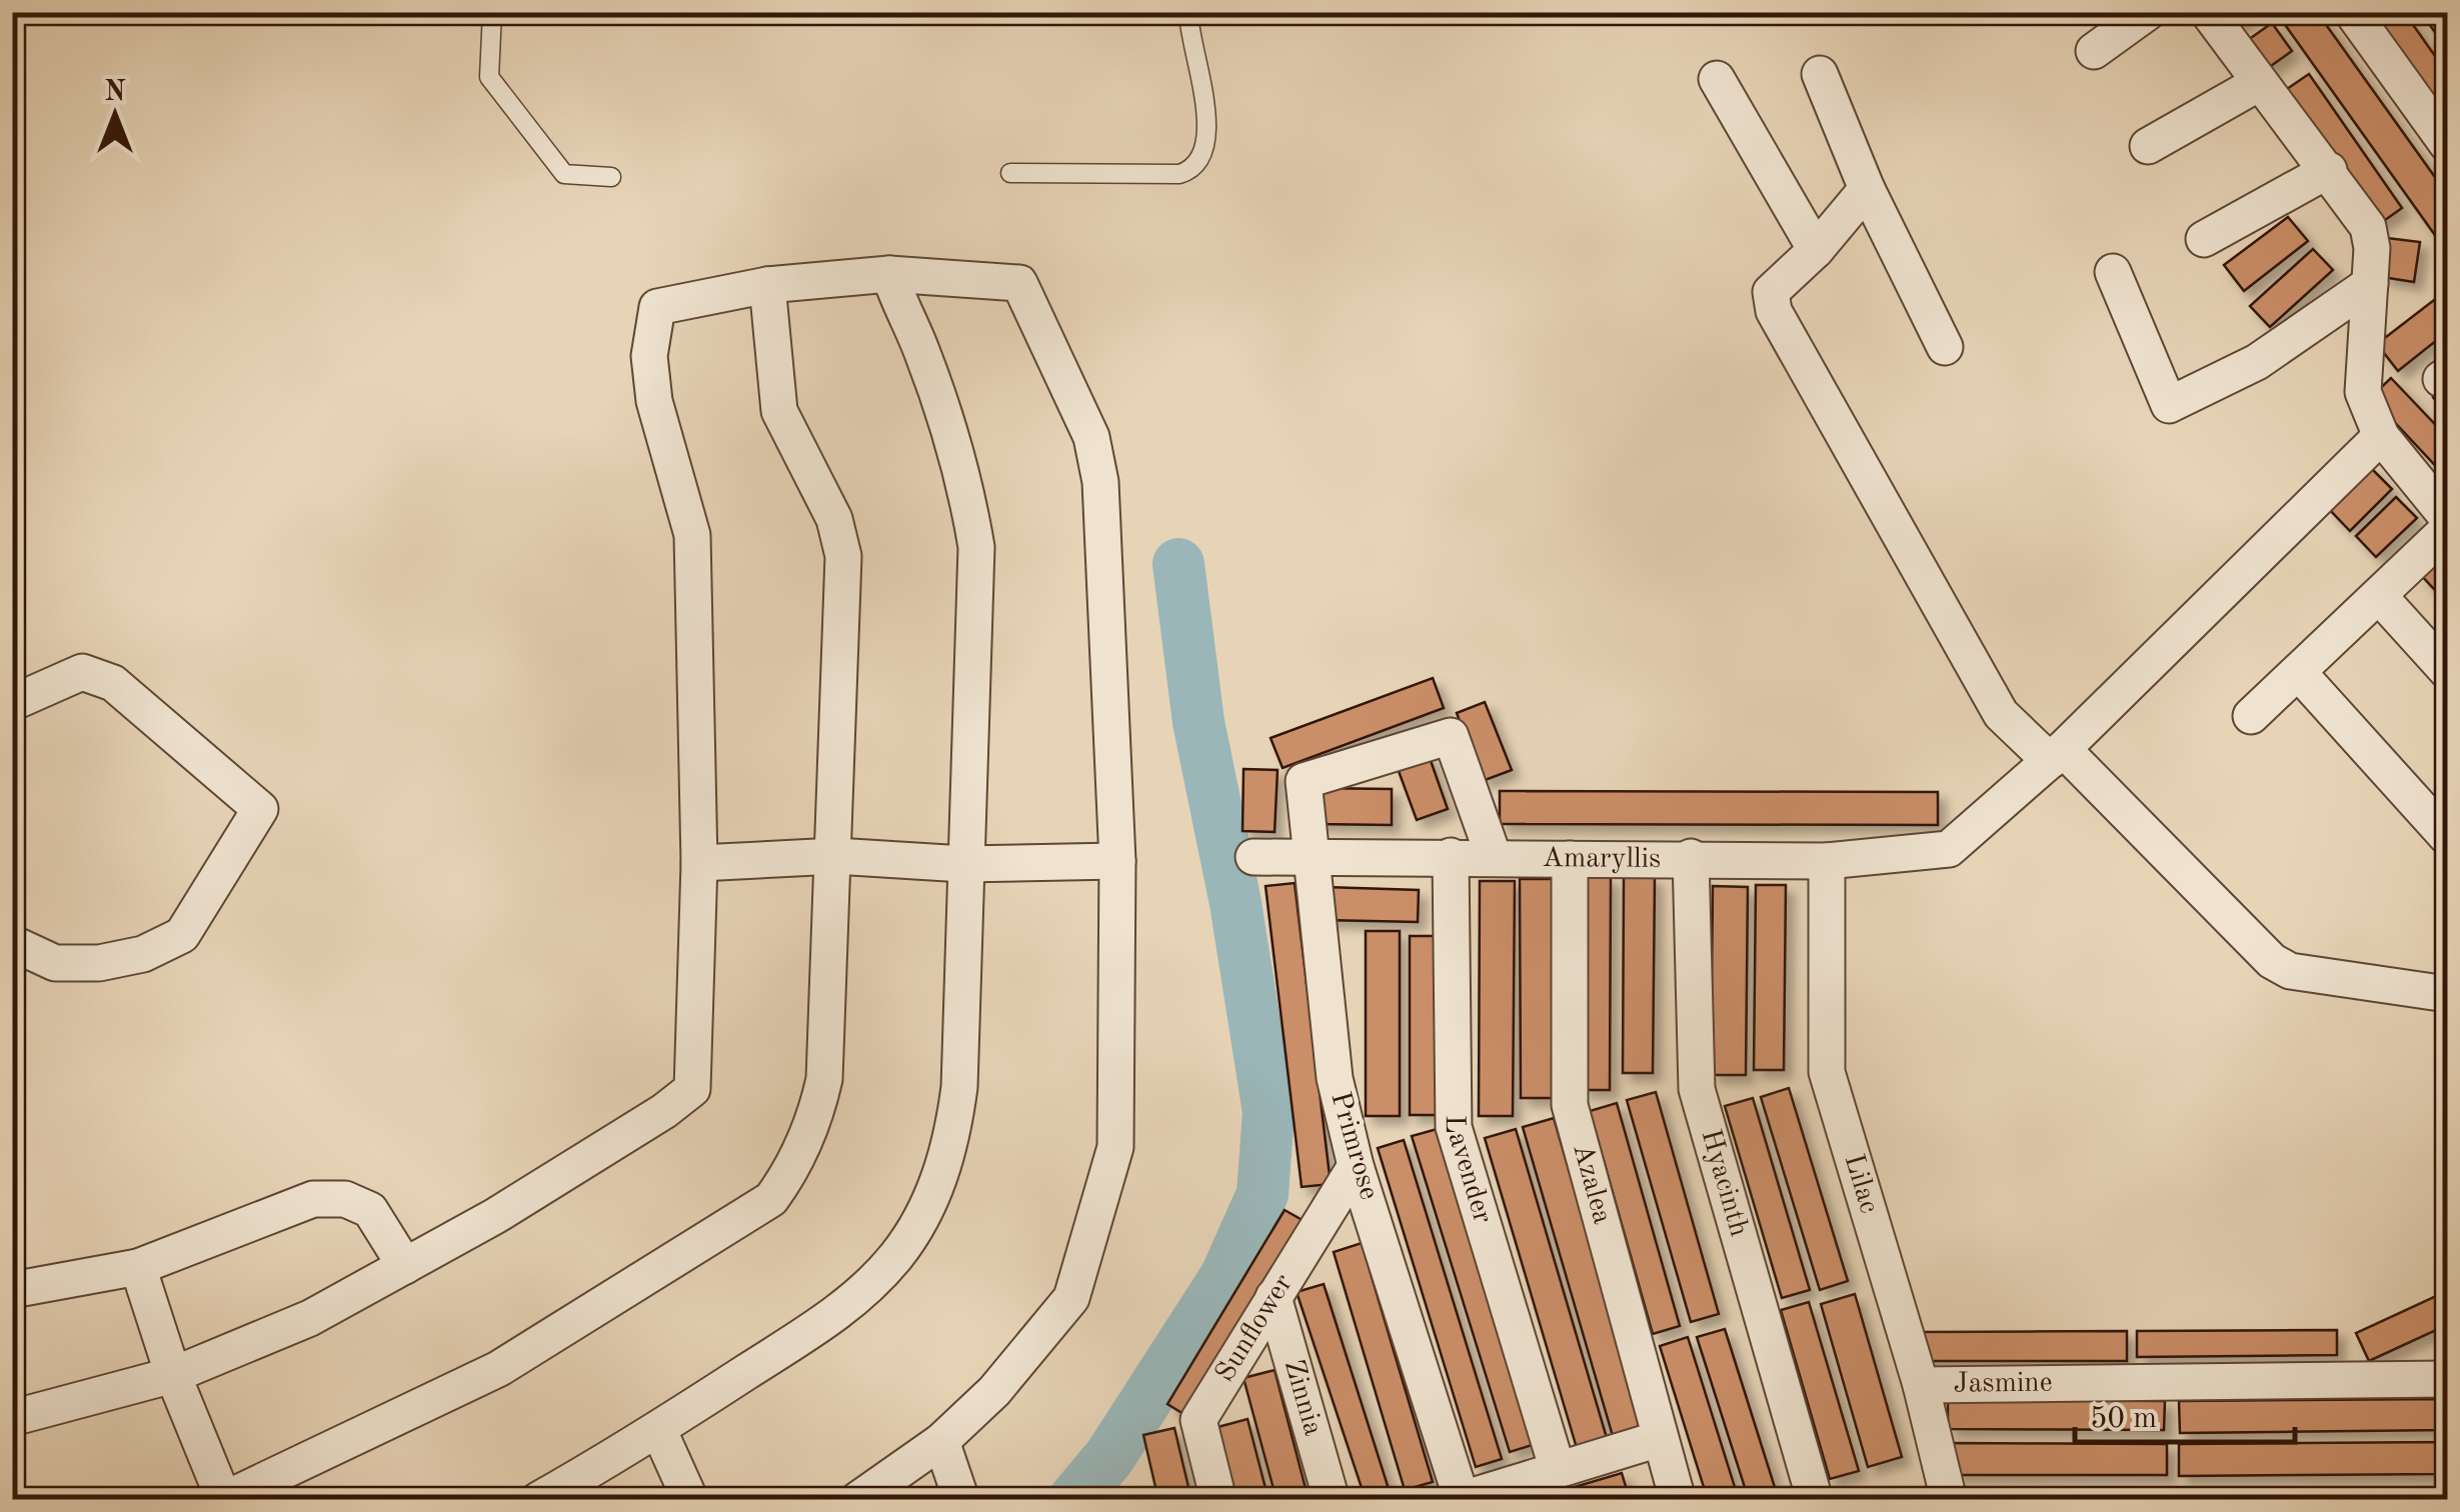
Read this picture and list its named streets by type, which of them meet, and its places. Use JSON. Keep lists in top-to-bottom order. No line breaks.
{"streets":{"street":["Amaryllis","Primrose","Lavender","Hyacinth","Azalea","Lilac","Sunflower","Jasmine","Zinnia"]},"crossings":[["Amaryllis","Primrose"],["Amaryllis","Lavender"],["Amaryllis","Hyacinth"],["Amaryllis","Azalea"],["Amaryllis","Lilac"],["Primrose","Sunflower"],["Lilac","Jasmine"],["Sunflower","Zinnia"]],"scale_bar":"50 m","north":"top"}
